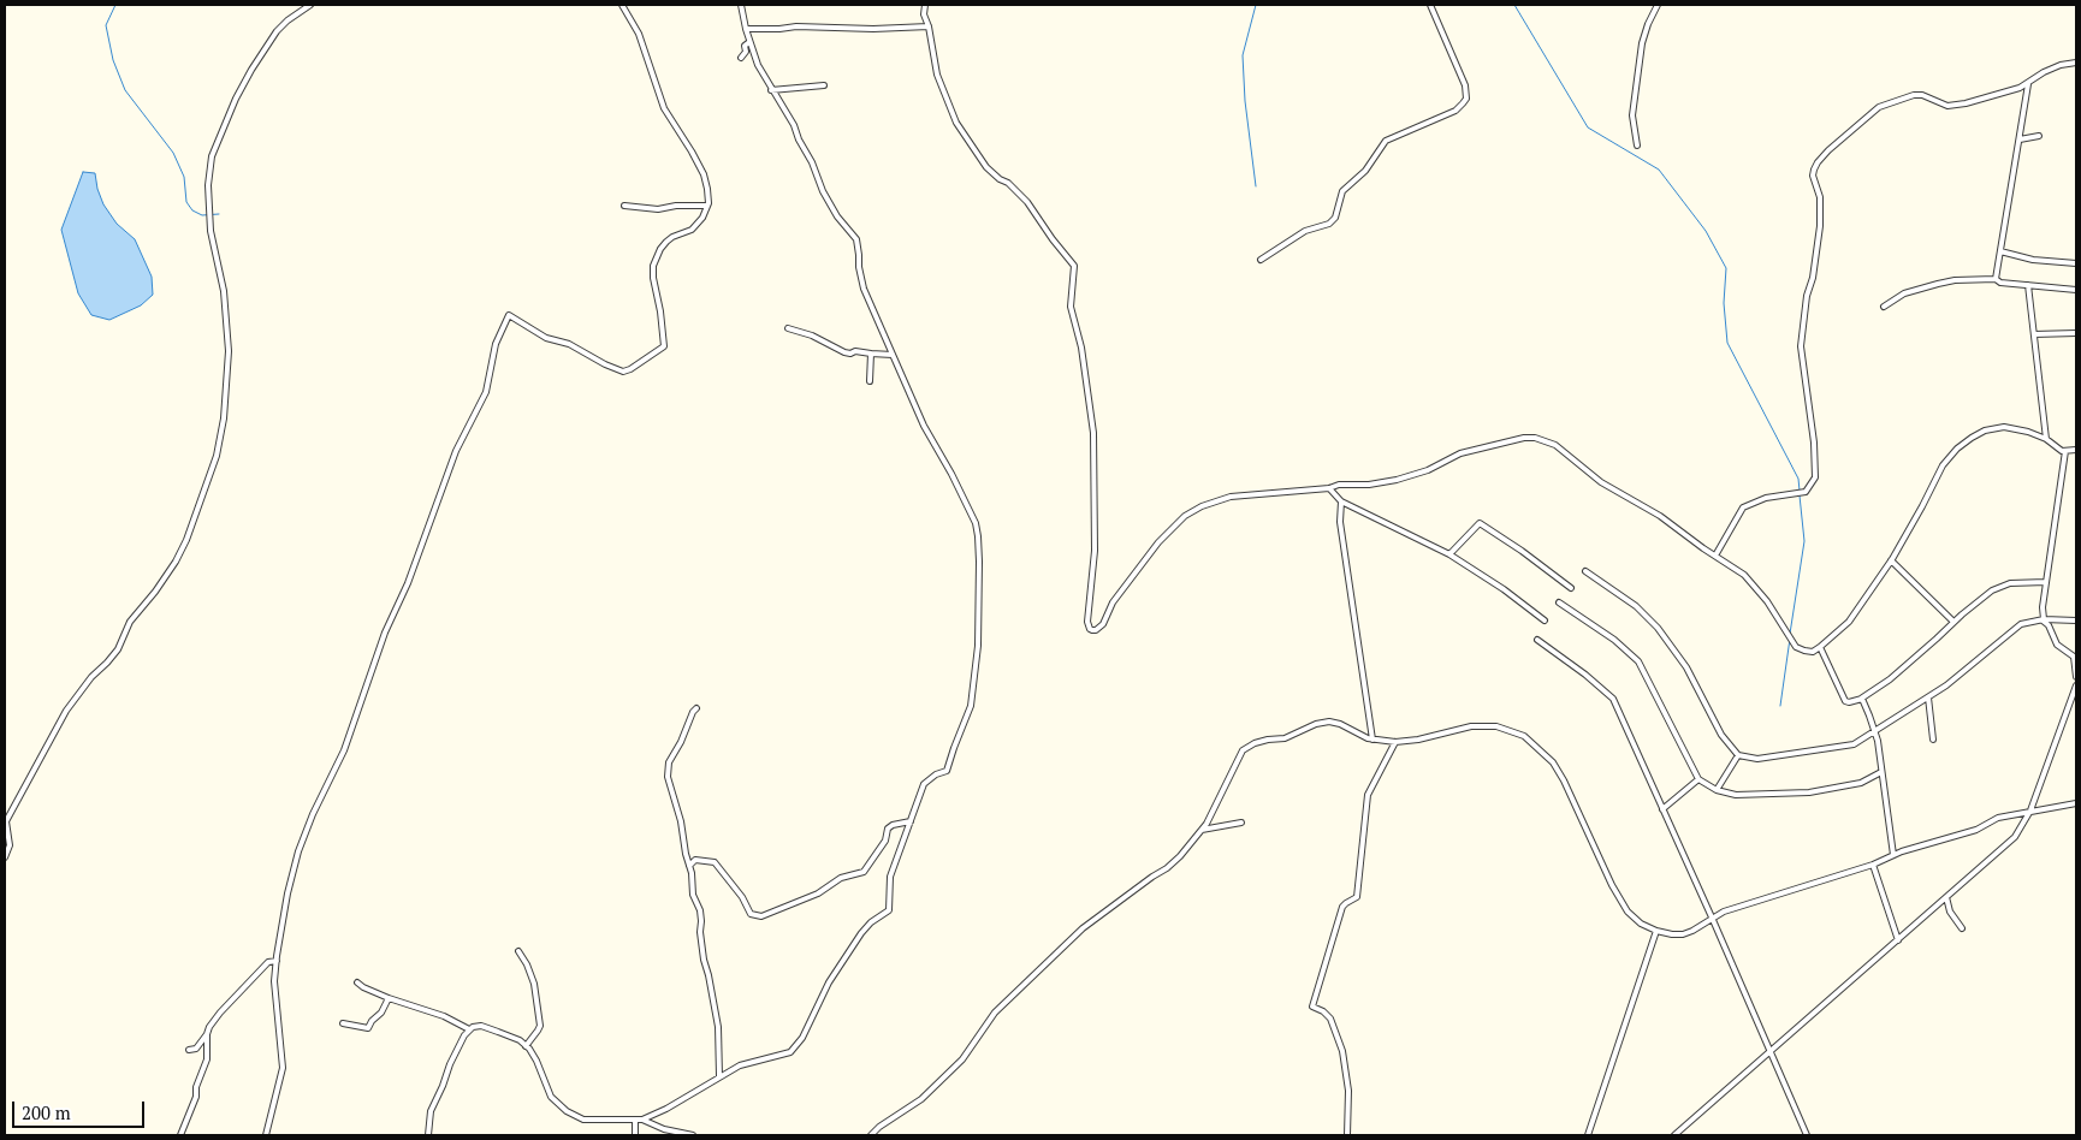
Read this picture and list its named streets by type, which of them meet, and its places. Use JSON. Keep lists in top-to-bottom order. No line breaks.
{"scale_bar":"200 m"}
